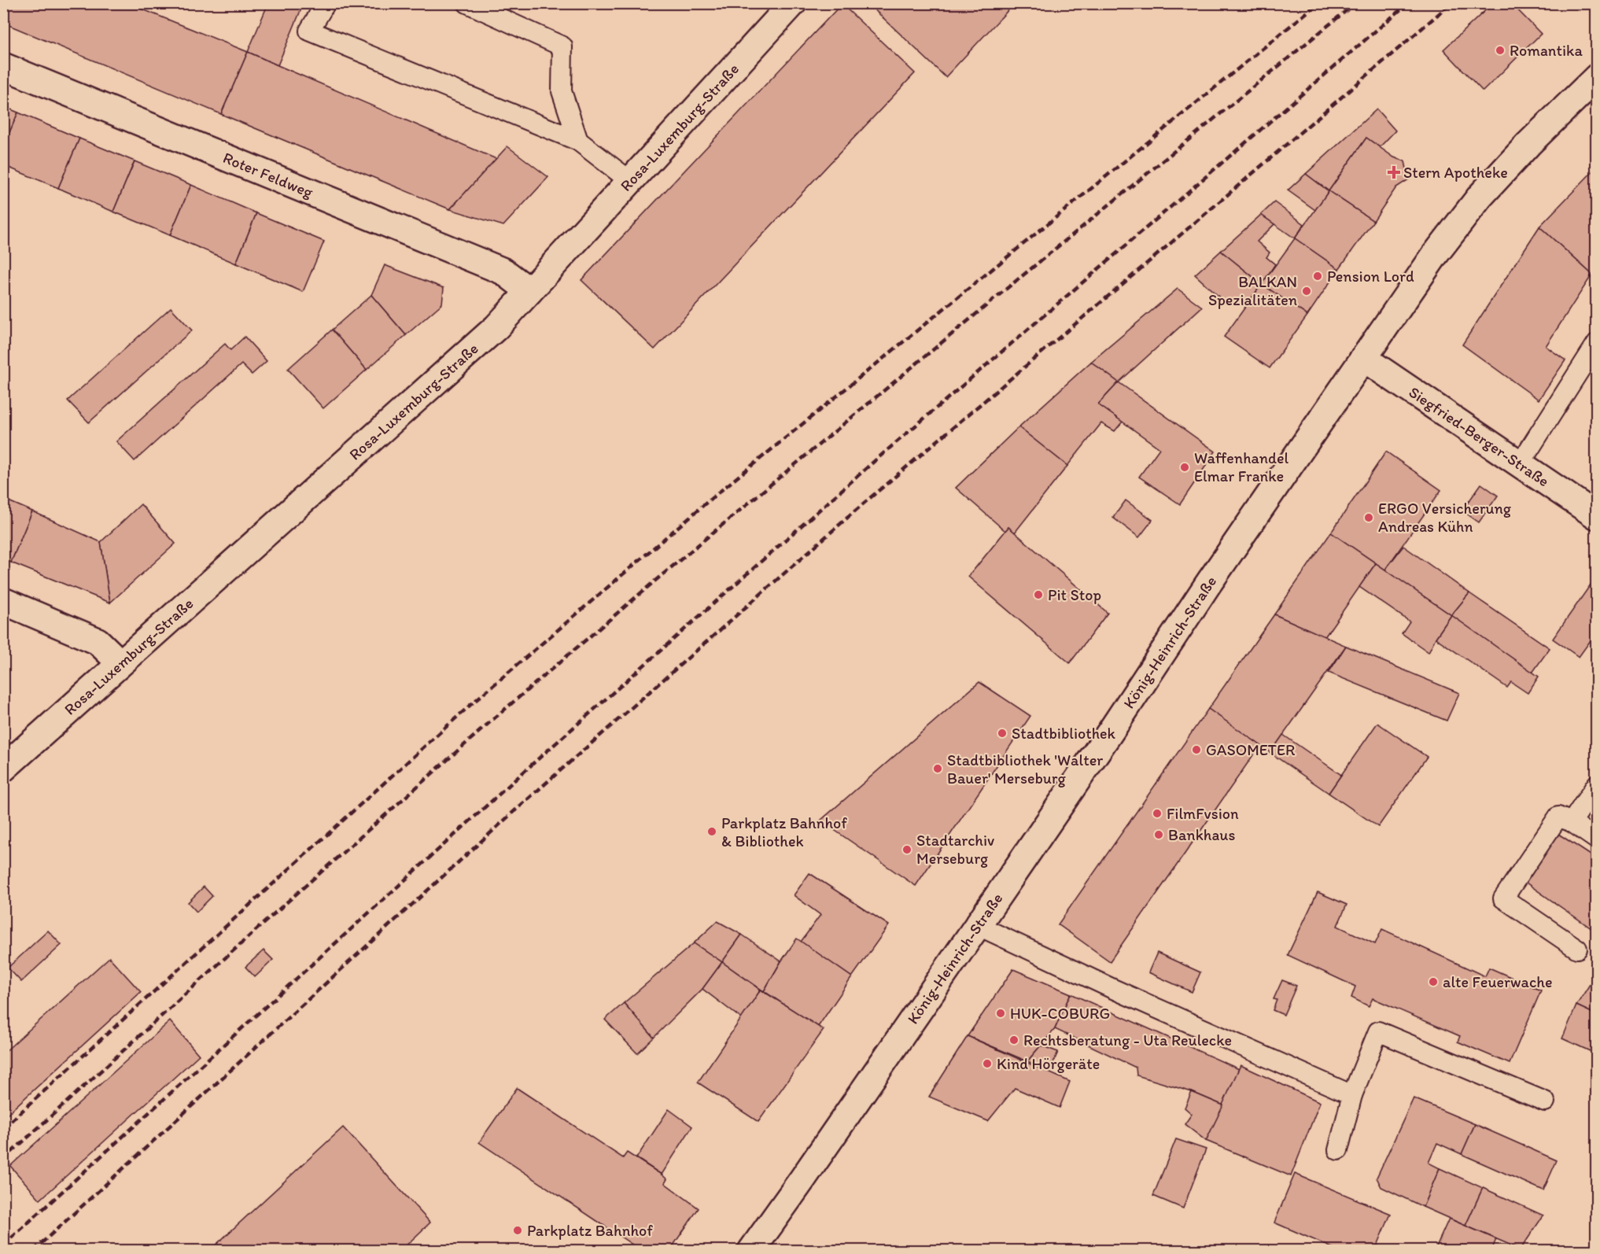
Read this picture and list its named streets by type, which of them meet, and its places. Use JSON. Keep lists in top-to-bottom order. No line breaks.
{"streets":{"street":["Rosa-Luxemburg-Straße","Roter Feldweg","Siegfried-Berger-Straße","König-Heinrich-Straße"]},"crossings":[["Rosa-Luxemburg-Straße","Roter Feldweg"],["Siegfried-Berger-Straße","König-Heinrich-Straße"]],"places":{"other":["Romantika","Pension Lord","BALKAN Spezialitäten","Waffenhandel Elmar Franke","ERGO Versicherung Andreas Kühn","Pit Stop","Stadtbibliothek","GASOMETER","Stadtbibliothek 'Walter Bauer' Merseburg","FilmFvsion","Parkplatz Bahnhof & Bibliothek","Bankhaus","Stadtarchiv Merseburg","alte Feuerwache","HUK-COBURG","Rechtsberatung - Uta Reulecke","Kind Hörgeräte","Parkplatz Bahnhof"],"health":["Stern Apotheke"]}}
